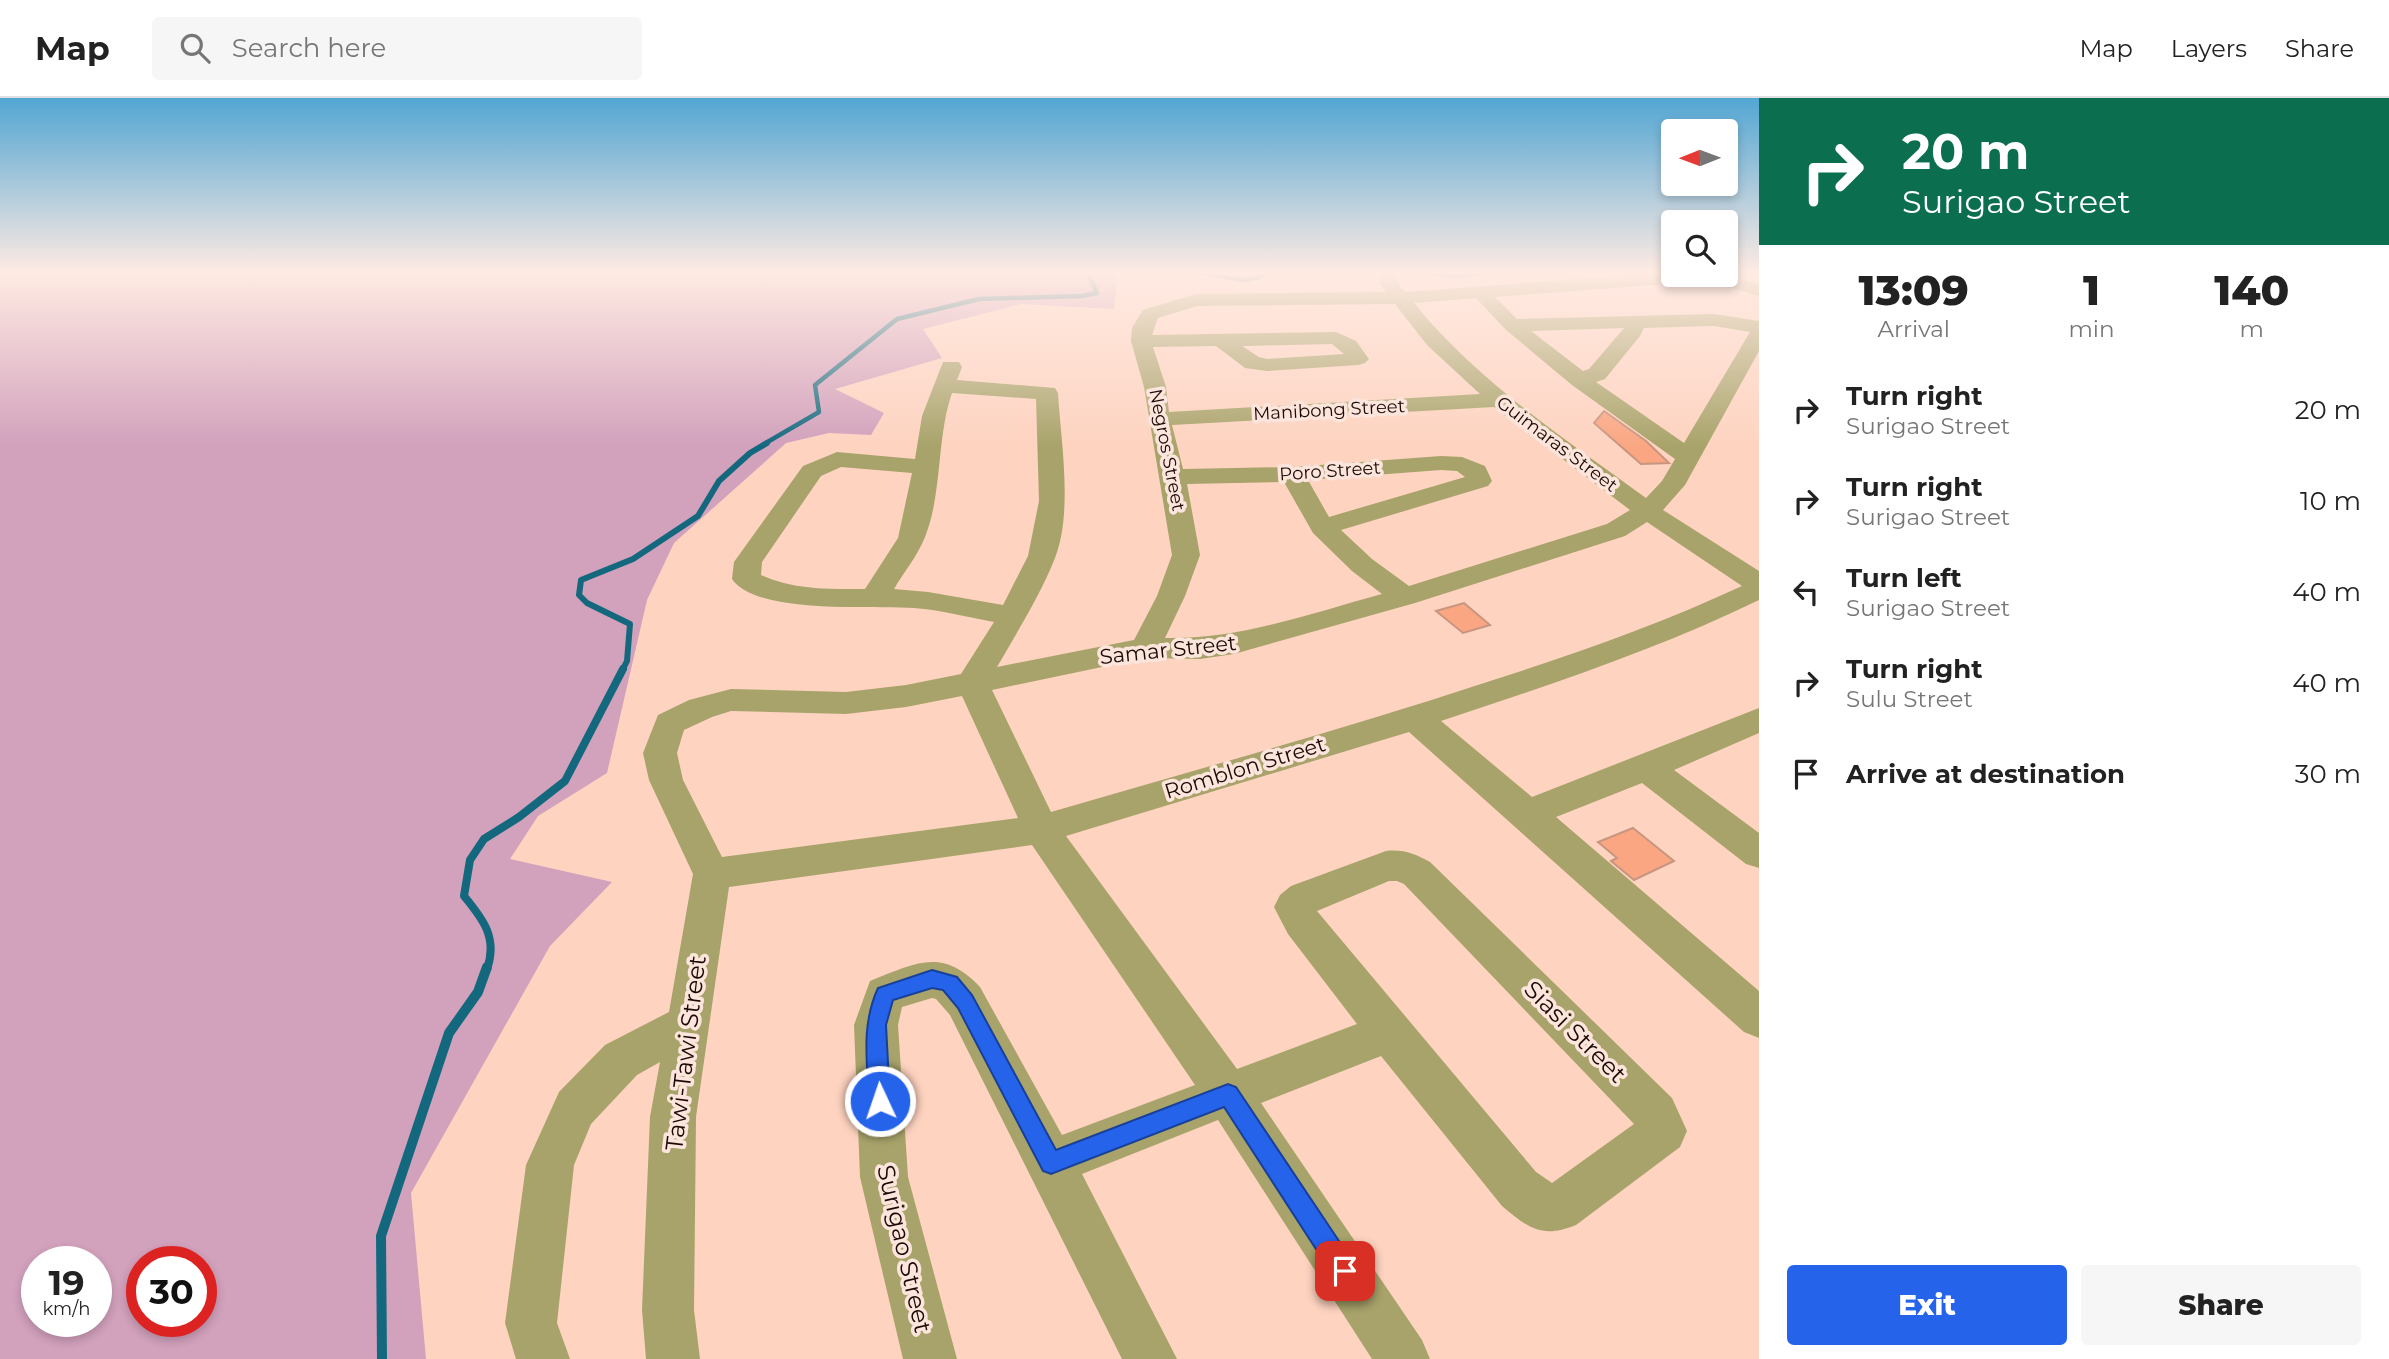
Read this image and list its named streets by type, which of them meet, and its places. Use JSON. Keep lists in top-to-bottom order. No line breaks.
{"streets":{"street":["Manibong Street","Guimaras Street","Negros Street","Poro Street","Samar Street","Romblon Street","Siasi Street","Tawi-Tawi Street","Surigao Street"]},"crossings":[["Manibong Street","Guimaras Street"],["Manibong Street","Negros Street"],["Guimaras Street","Samar Street"],["Guimaras Street","Romblon Street"],["Negros Street","Poro Street"],["Negros Street","Samar Street"],["Samar Street","Romblon Street"],["Samar Street","Tawi-Tawi Street"],["Romblon Street","Tawi-Tawi Street"]],"north":"left","page":{"header":"Map","search":"Search here","nav":["Map","Layers","Share"],"turn":["20 m","Surigao Street"],"eta":["13:09","Arrival","1","min","140","m"],"list":[{"name":"Turn right","note":"Surigao Street","value":"20 m"},{"name":"Turn right","note":"Surigao Street","value":"10 m"},{"name":"Turn left","note":"Surigao Street","value":"40 m"},{"name":"Turn right","note":"Sulu Street","value":"40 m"},{"name":"Arrive at destination","value":"30 m"}],"speed":"19 km/h","limit":"30","buttons":["Exit","Share"]}}
